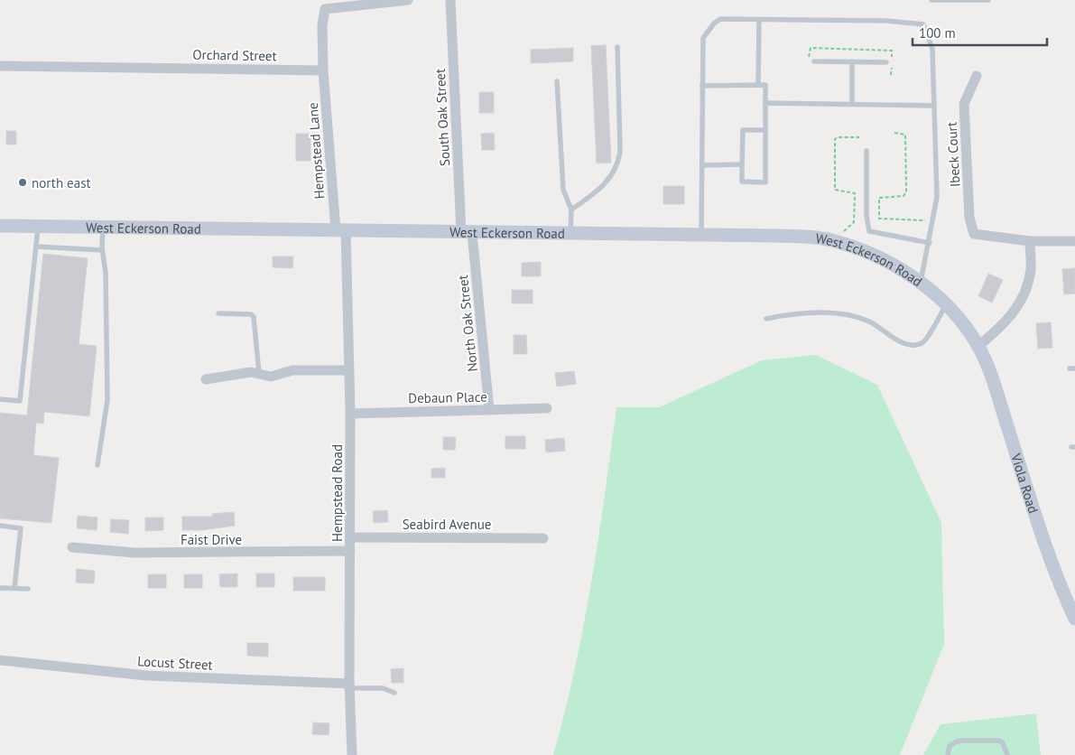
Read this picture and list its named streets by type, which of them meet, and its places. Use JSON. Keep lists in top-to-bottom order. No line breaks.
{"streets":{"street":["Orchard Street","South Oak Street","Hempstead Lane","Ibeck Court","West Eckerson Road","North Oak Street","Debaun Place","Viola Road","Hempstead Road","Seabird Avenue","Faist Drive","Locust Street"]},"crossings":[["Orchard Street","Hempstead Lane"],["South Oak Street","West Eckerson Road"],["South Oak Street","North Oak Street"],["Hempstead Lane","West Eckerson Road"],["Hempstead Lane","Hempstead Road"],["West Eckerson Road","North Oak Street"],["West Eckerson Road","Viola Road"],["West Eckerson Road","Hempstead Road"],["North Oak Street","Debaun Place"],["Debaun Place","Hempstead Road"],["Hempstead Road","Seabird Avenue"],["Hempstead Road","Faist Drive"],["Hempstead Road","Locust Street"]],"places":["north east"],"scale_bar":"100 m"}
